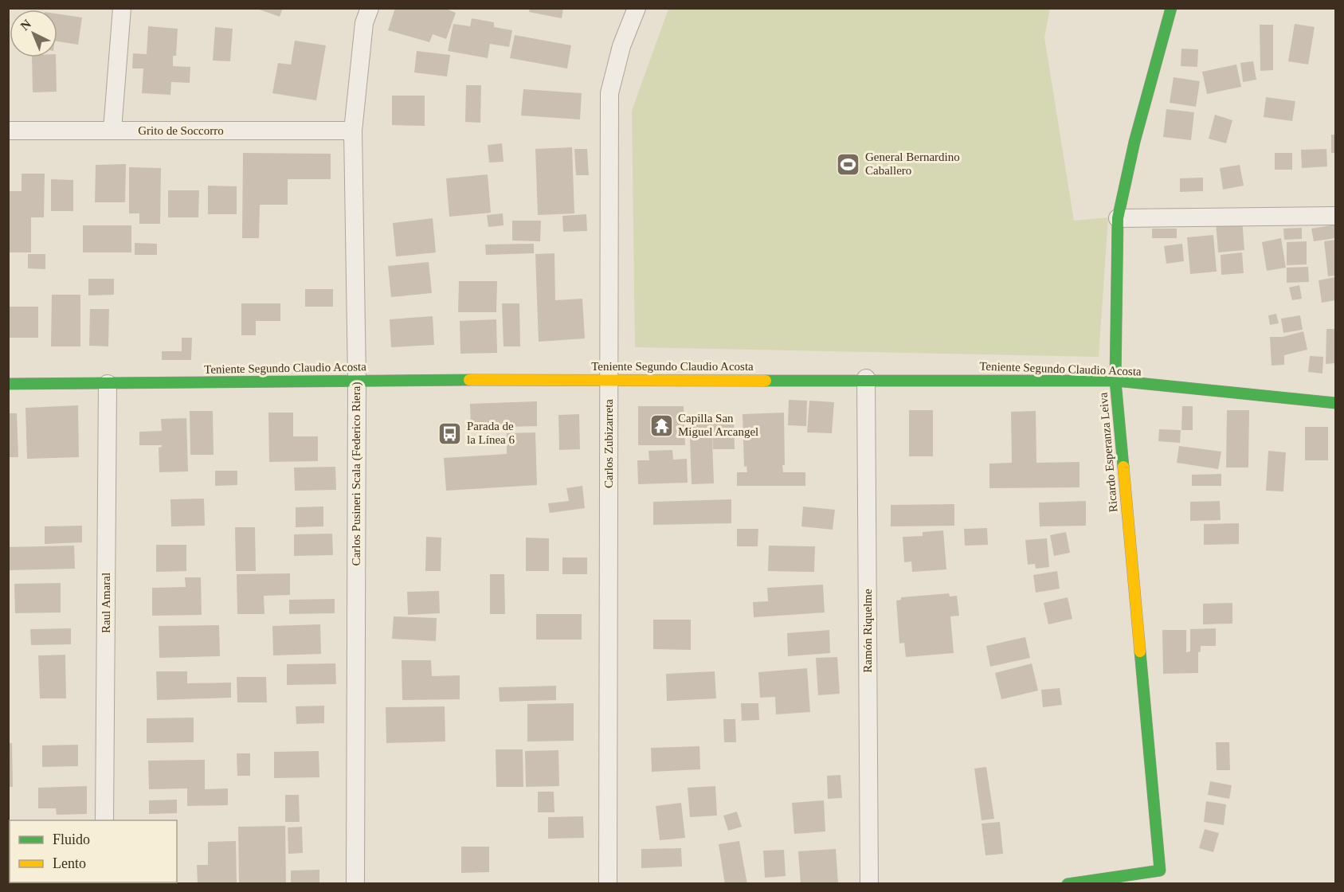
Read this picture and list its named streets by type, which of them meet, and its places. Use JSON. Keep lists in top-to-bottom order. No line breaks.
{"streets":{"street":["Grito de Soccorro","Teniente Segundo Claudio Acosta","Carlos Zubizarreta","Ricardo Esperanza Leiva","Carlos Pusineri Scala (Federico Riera)","Raul Amaral","Ramón Riquelme"]},"crossings":[["Grito de Soccorro","Carlos Pusineri Scala (Federico Riera)"],["Teniente Segundo Claudio Acosta","Carlos Zubizarreta"],["Teniente Segundo Claudio Acosta","Ricardo Esperanza Leiva"],["Teniente Segundo Claudio Acosta","Carlos Pusineri Scala (Federico Riera)"],["Teniente Segundo Claudio Acosta","Raul Amaral"],["Teniente Segundo Claudio Acosta","Ramón Riquelme"]],"places":{"sports":["General Bernardino Caballero"],"temple":["Capilla San Miguel Arcangel"],"bus stop":["Parada de la Línea 6"]},"legend":["Fluido","Lento"],"north":"top left"}
